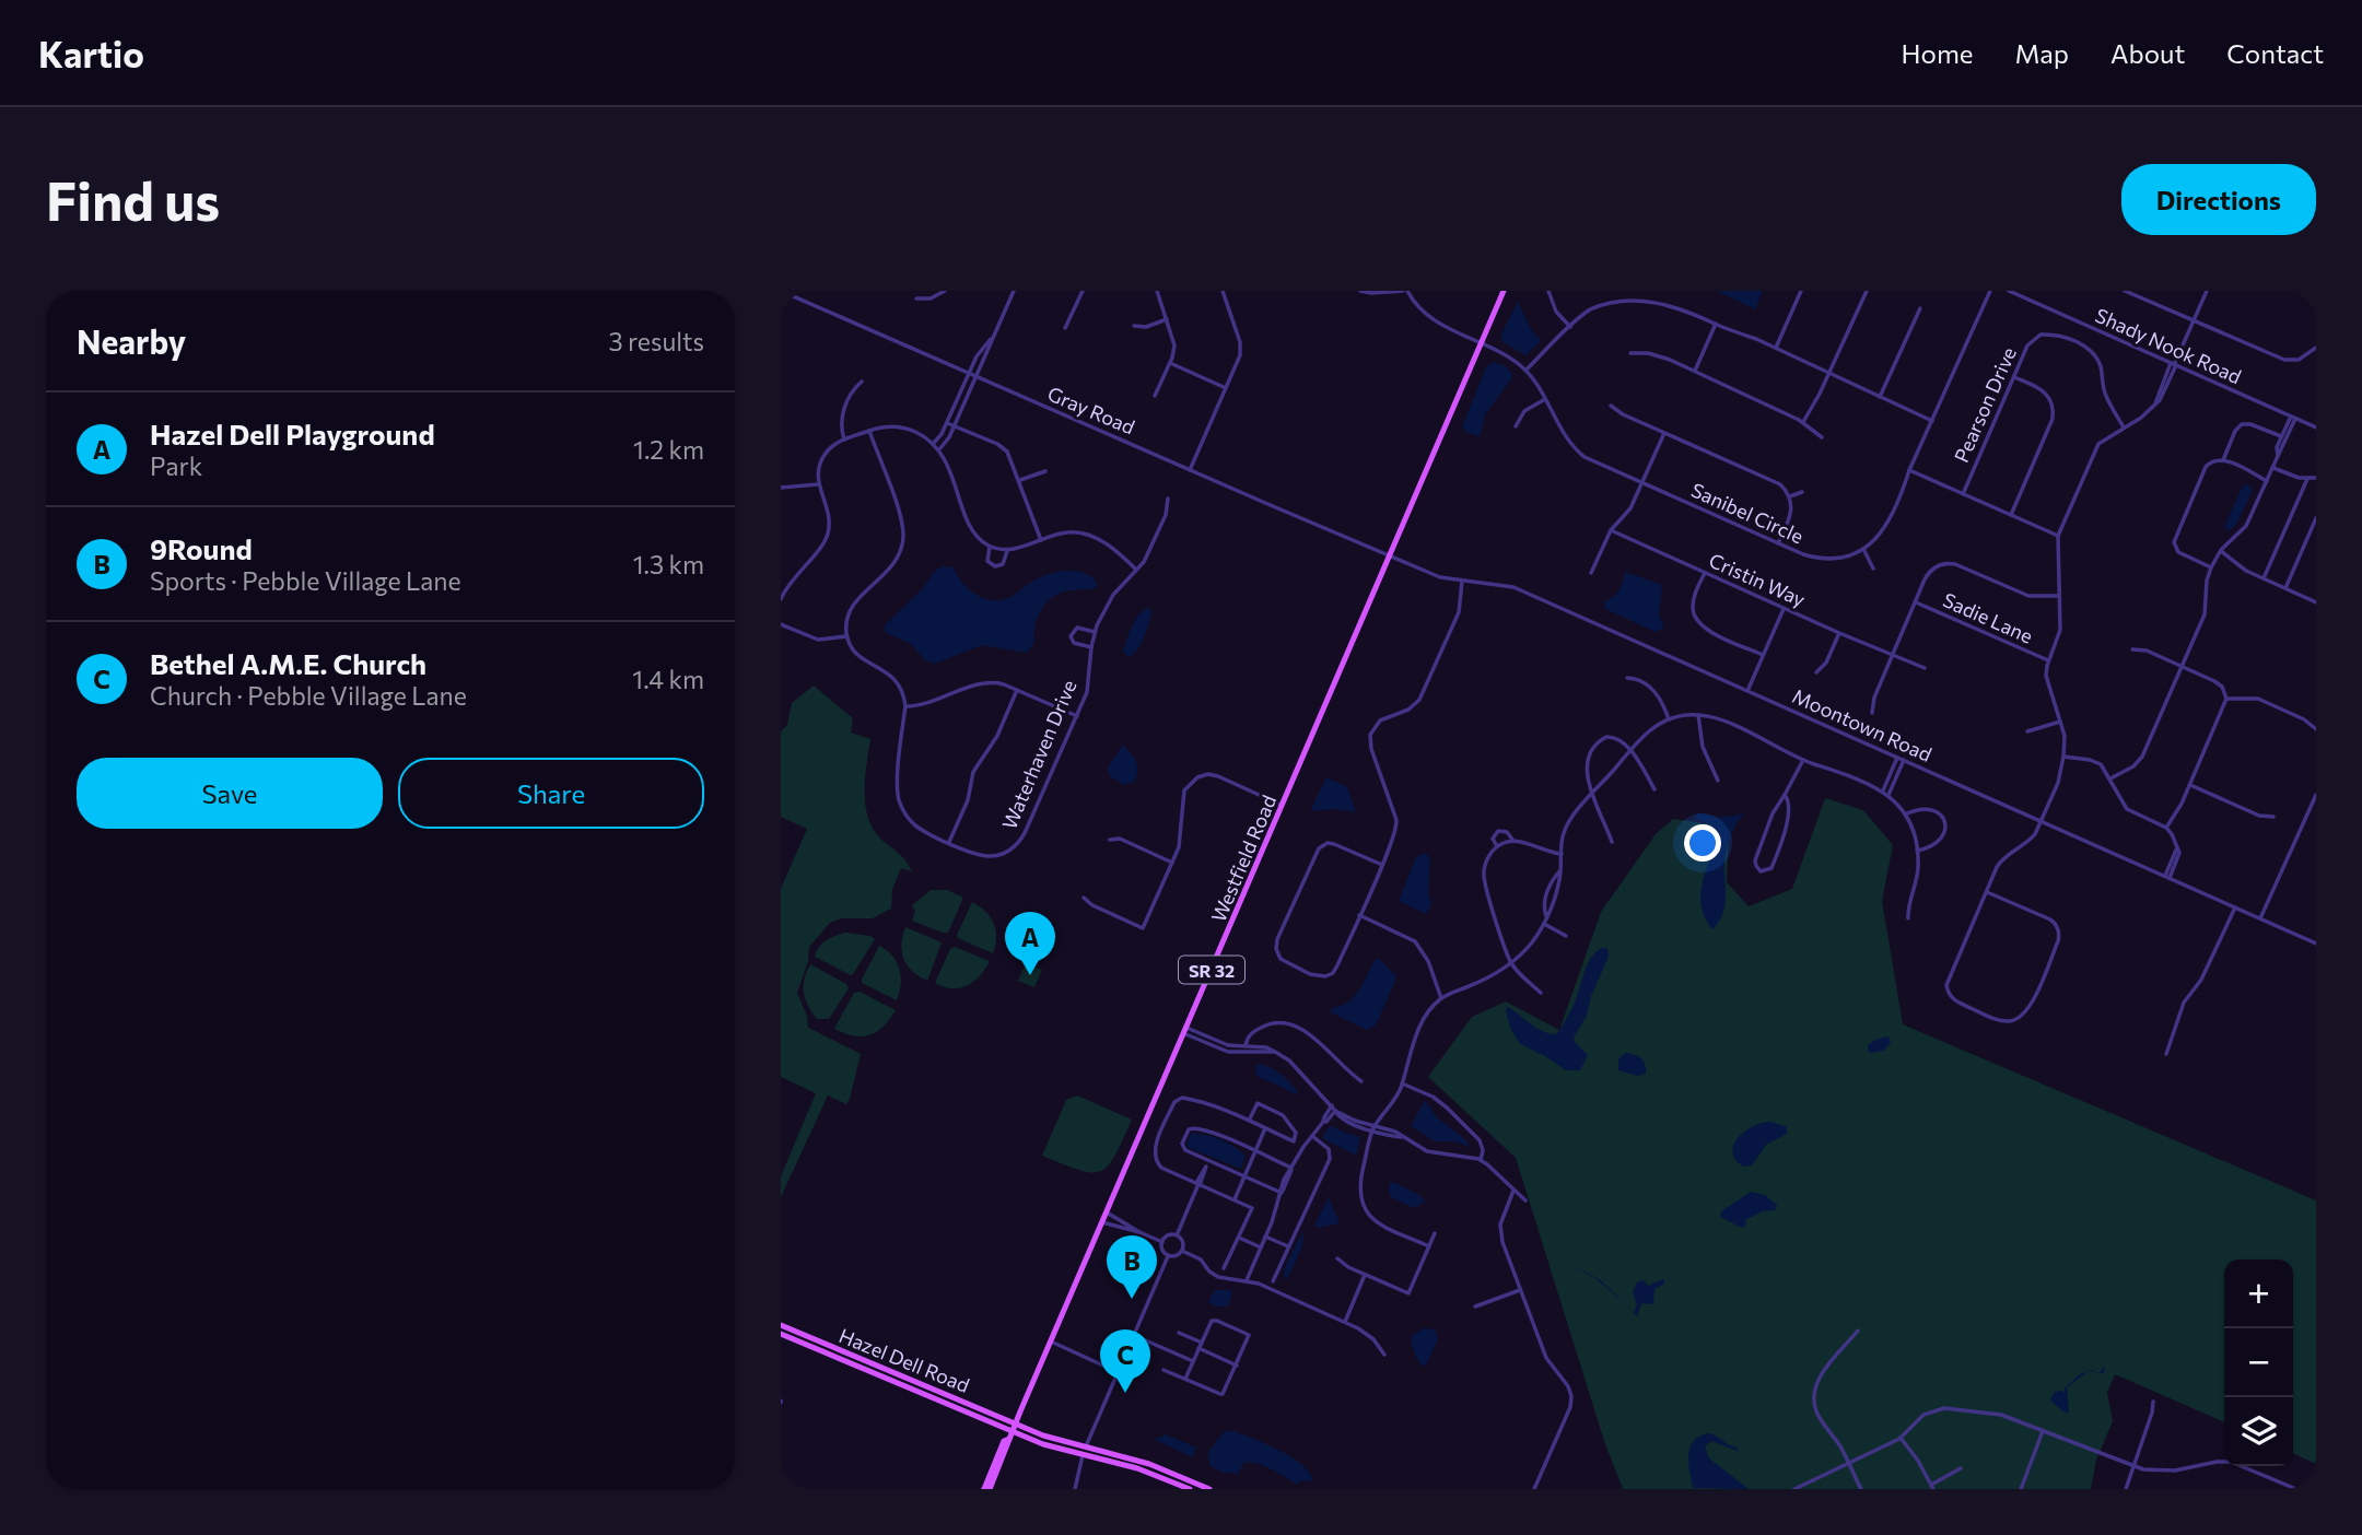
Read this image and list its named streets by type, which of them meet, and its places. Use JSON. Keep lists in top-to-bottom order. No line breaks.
{"streets":{"main road":["Westfield Road","SR 32","Hazel Dell Road"],"street":["Shady Nook Road","Pearson Drive","Gray Road","Sanibel Circle","Cristin Way","Sadie Lane","Moontown Road","Waterhaven Drive"]},"crossings":[["Gray Road","Moontown Road"],["Gray Road","Westfield Road"],["Sanibel Circle","Westfield Road"],["Moontown Road","Westfield Road"],["Westfield Road","Hazel Dell Road"]],"page":{"header":"Kartio","nav":["Home","Map","About","Contact"],"buttons":["Directions",["Save","Share"]],"title":"Find us","heading":["Nearby","3 results"],"list":[{"mark":"A","name":"Hazel Dell Playground","note":"Park","value":"1.2 km"},{"mark":"B","name":"9Round","note":"Sports · Pebble Village Lane","value":"1.3 km"},{"mark":"C","name":"Bethel A.M.E. Church","note":"Church · Pebble Village Lane","value":"1.4 km"}],"pins":["A","B","C"],"map_buttons":["+","−"]}}
